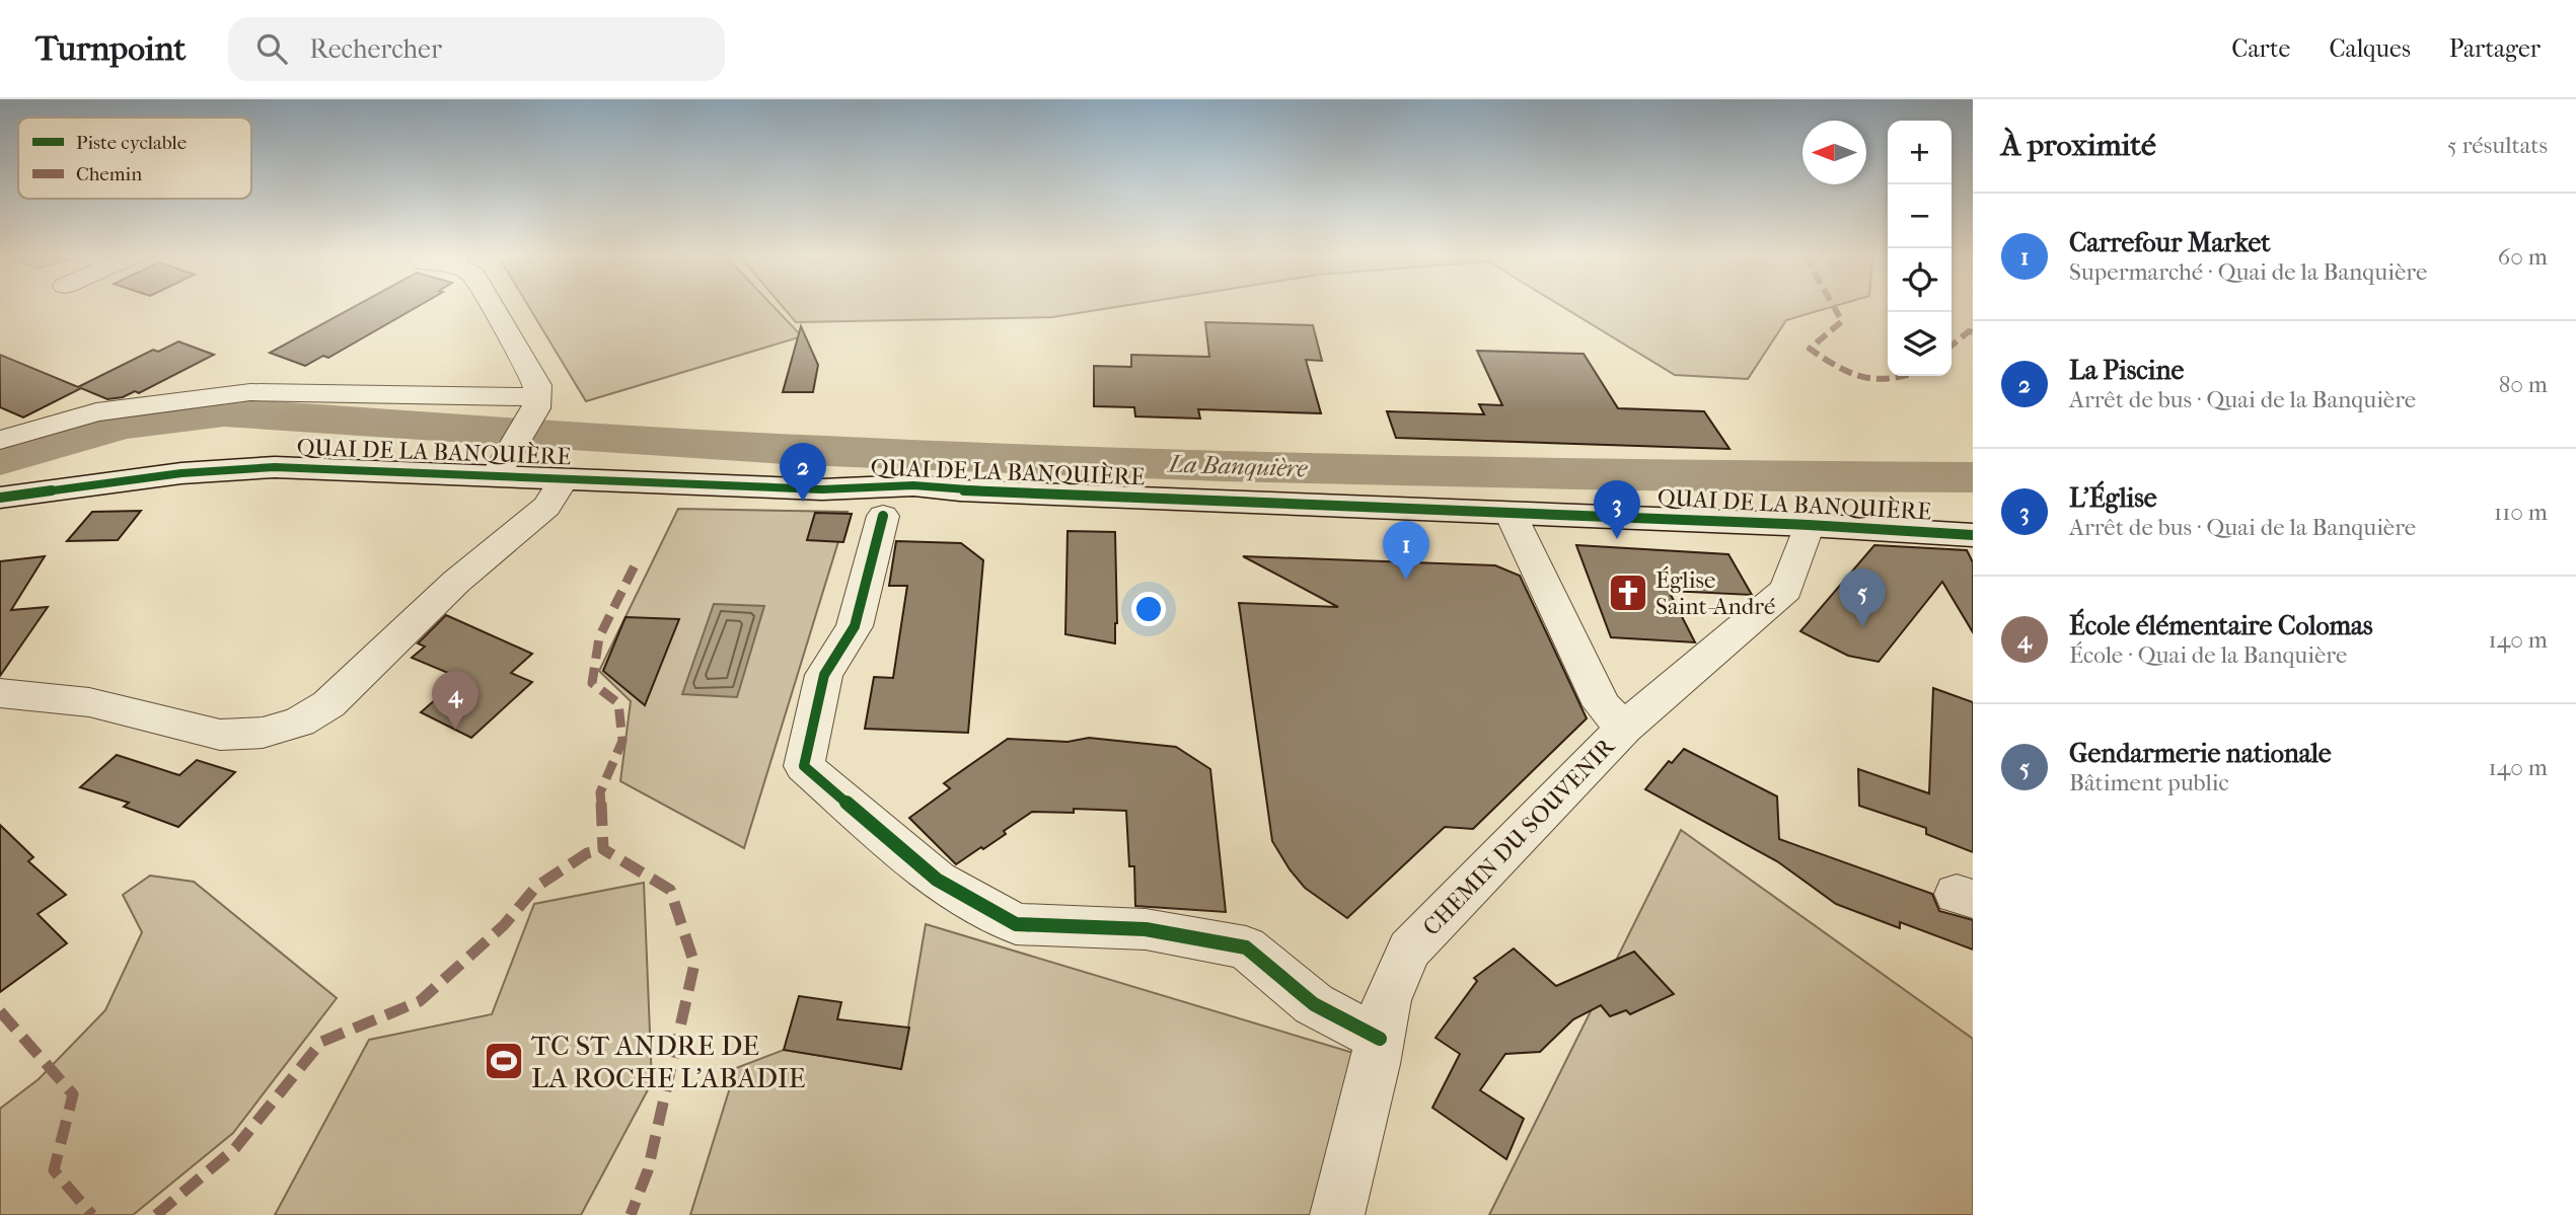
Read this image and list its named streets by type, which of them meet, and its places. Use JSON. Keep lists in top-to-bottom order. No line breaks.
{"streets":{"street":["QUAI DE LA BANQUIÈRE","CHEMIN DU SOUVENIR"]},"crossings":[["QUAI DE LA BANQUIÈRE","CHEMIN DU SOUVENIR"]],"water":["La Banquière"],"places":{"church":["Église Saint-André"],"sports":["TC ST ANDRE DE LA ROCHE L'ABADIE"]},"legend":["Piste cyclable","Chemin"],"north":"left","page":{"header":"Turnpoint","search":"Rechercher","nav":["Carte","Calques","Partager"],"heading":["À proximité","5 résultats"],"map_buttons":["+","−"],"list":[{"mark":"1","name":"Carrefour Market","note":"Supermarché · Quai de la Banquière","value":"60 m"},{"mark":"2","name":"La Piscine","note":"Arrêt de bus · Quai de la Banquière","value":"80 m"},{"mark":"3","name":"L'Église","note":"Arrêt de bus · Quai de la Banquière","value":"110 m"},{"mark":"4","name":"École élémentaire Colomas","note":"École · Quai de la Banquière","value":"140 m"},{"mark":"5","name":"Gendarmerie nationale","note":"Bâtiment public","value":"140 m"}],"pins":["2","3","1","5","4"]}}
